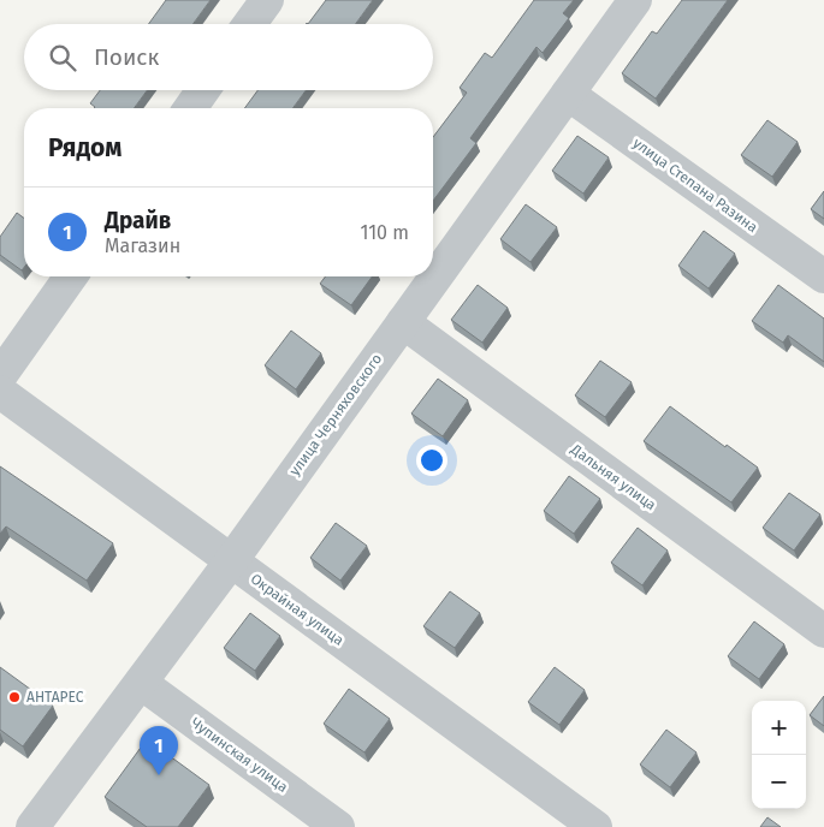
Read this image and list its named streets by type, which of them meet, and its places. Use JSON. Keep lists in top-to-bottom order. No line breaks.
{"streets":{"street":["улица Степана Разина","улица Черняховского","Дальняя улица","Окрайная улица","Чупинская улица"]},"crossings":[["улица Степана Разина","улица Черняховского"],["улица Черняховского","Дальняя улица"],["улица Черняховского","Окрайная улица"],["улица Черняховского","Чупинская улица"]],"places":["АНТАРЕС"],"page":{"search":"Поиск","heading":"Рядом","list":[{"mark":"1","name":"Драйв","note":"Магазин","value":"110 m"}],"map_buttons":["+","−"],"pins":"1"}}
